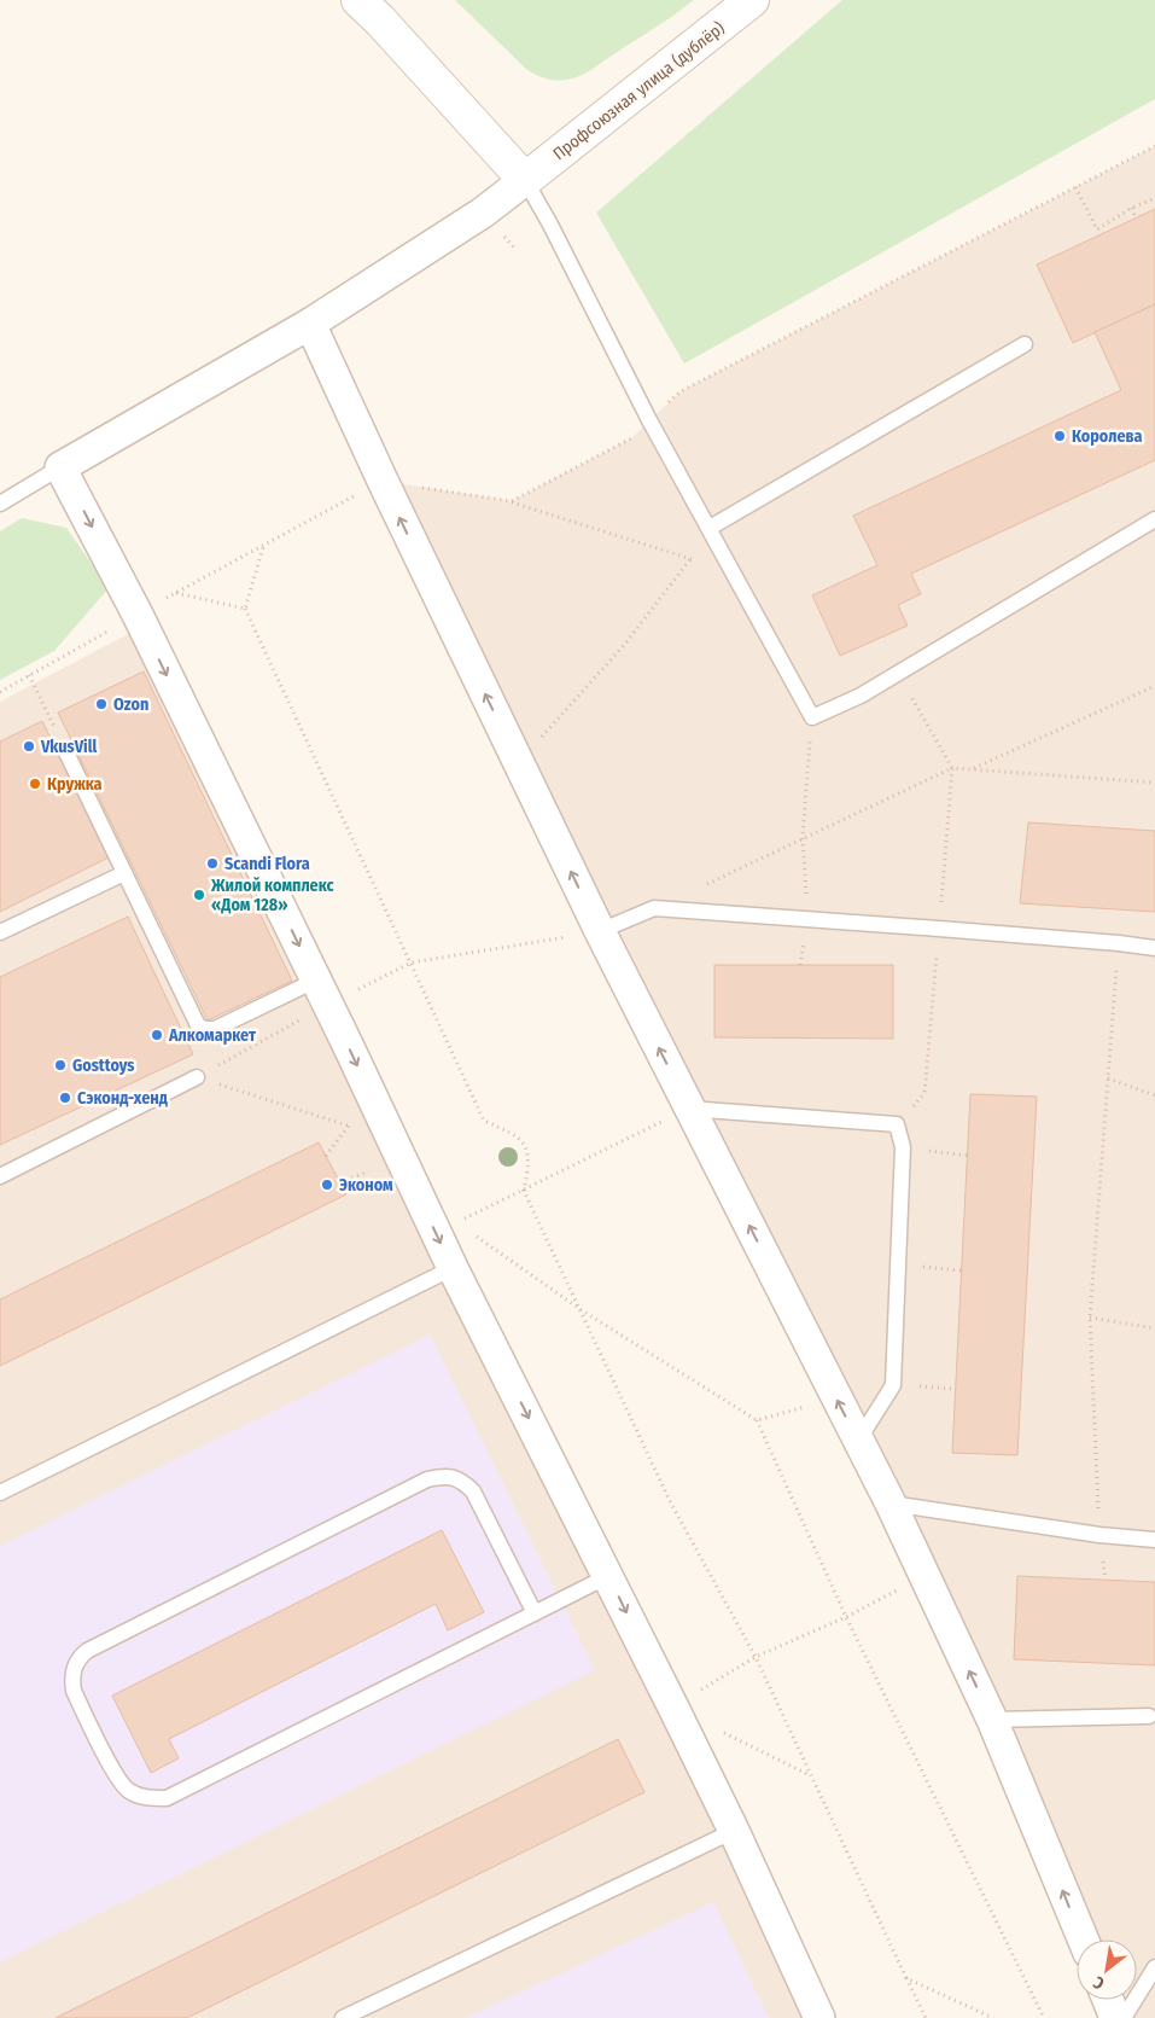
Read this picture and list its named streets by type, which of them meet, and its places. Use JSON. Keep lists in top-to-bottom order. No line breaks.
{"streets":{"street":["Профсоюзная улица (дублёр)"]},"places":["Королева","Ozon","VkusVill","Кружка","Scandi Flora","Жилой комплекс «Дом 128»","Алкомаркет","Gosttoys","Сэконд-хенд","Эконом"],"north":"bottom left"}
